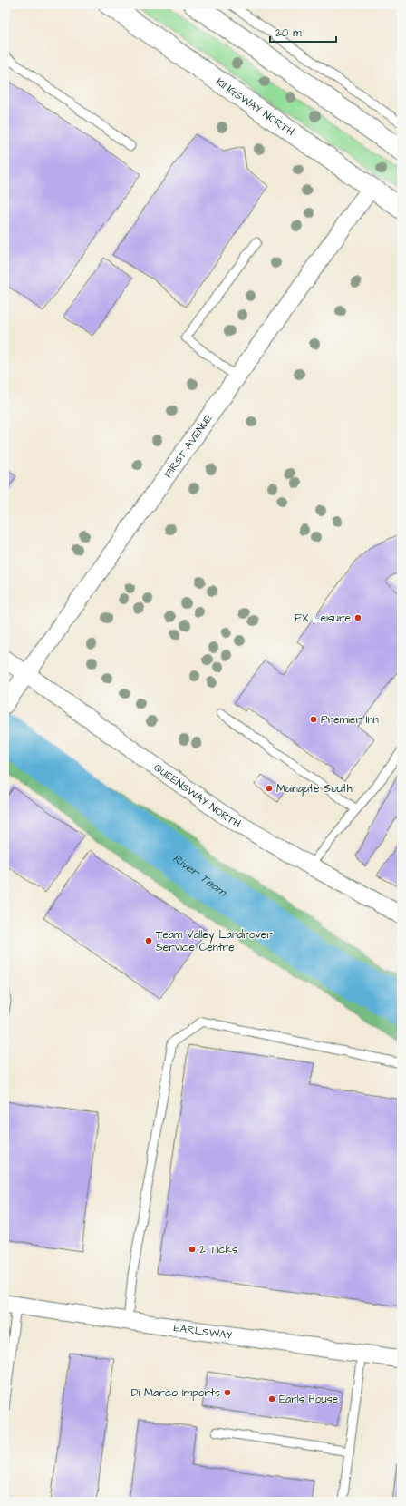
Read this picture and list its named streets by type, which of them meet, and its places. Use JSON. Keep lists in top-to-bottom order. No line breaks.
{"streets":{"street":["KINGSWAY NORTH","FIRST AVENUE","QUEENSWAY NORTH","EARLSWAY"]},"crossings":[["KINGSWAY NORTH","FIRST AVENUE"],["FIRST AVENUE","QUEENSWAY NORTH"]],"water":["River Team"],"places":["FX Leisure","Premier Inn","Maingate South","Team Valley Landrover Service Centre","2 Ticks","Di Marco Imports","Earls House"],"scale_bar":"20 m"}
